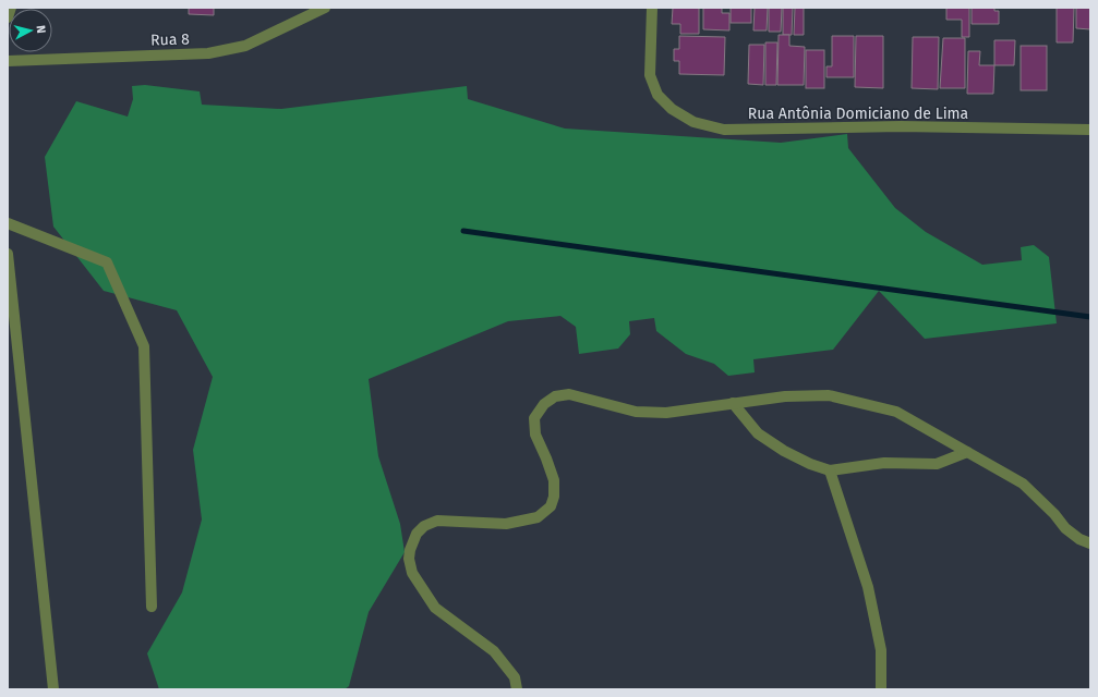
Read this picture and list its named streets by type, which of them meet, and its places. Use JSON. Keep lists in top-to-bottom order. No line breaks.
{"streets":{"street":["Rua 8","Rua Antônia Domiciano de Lima"]},"north":"right"}
